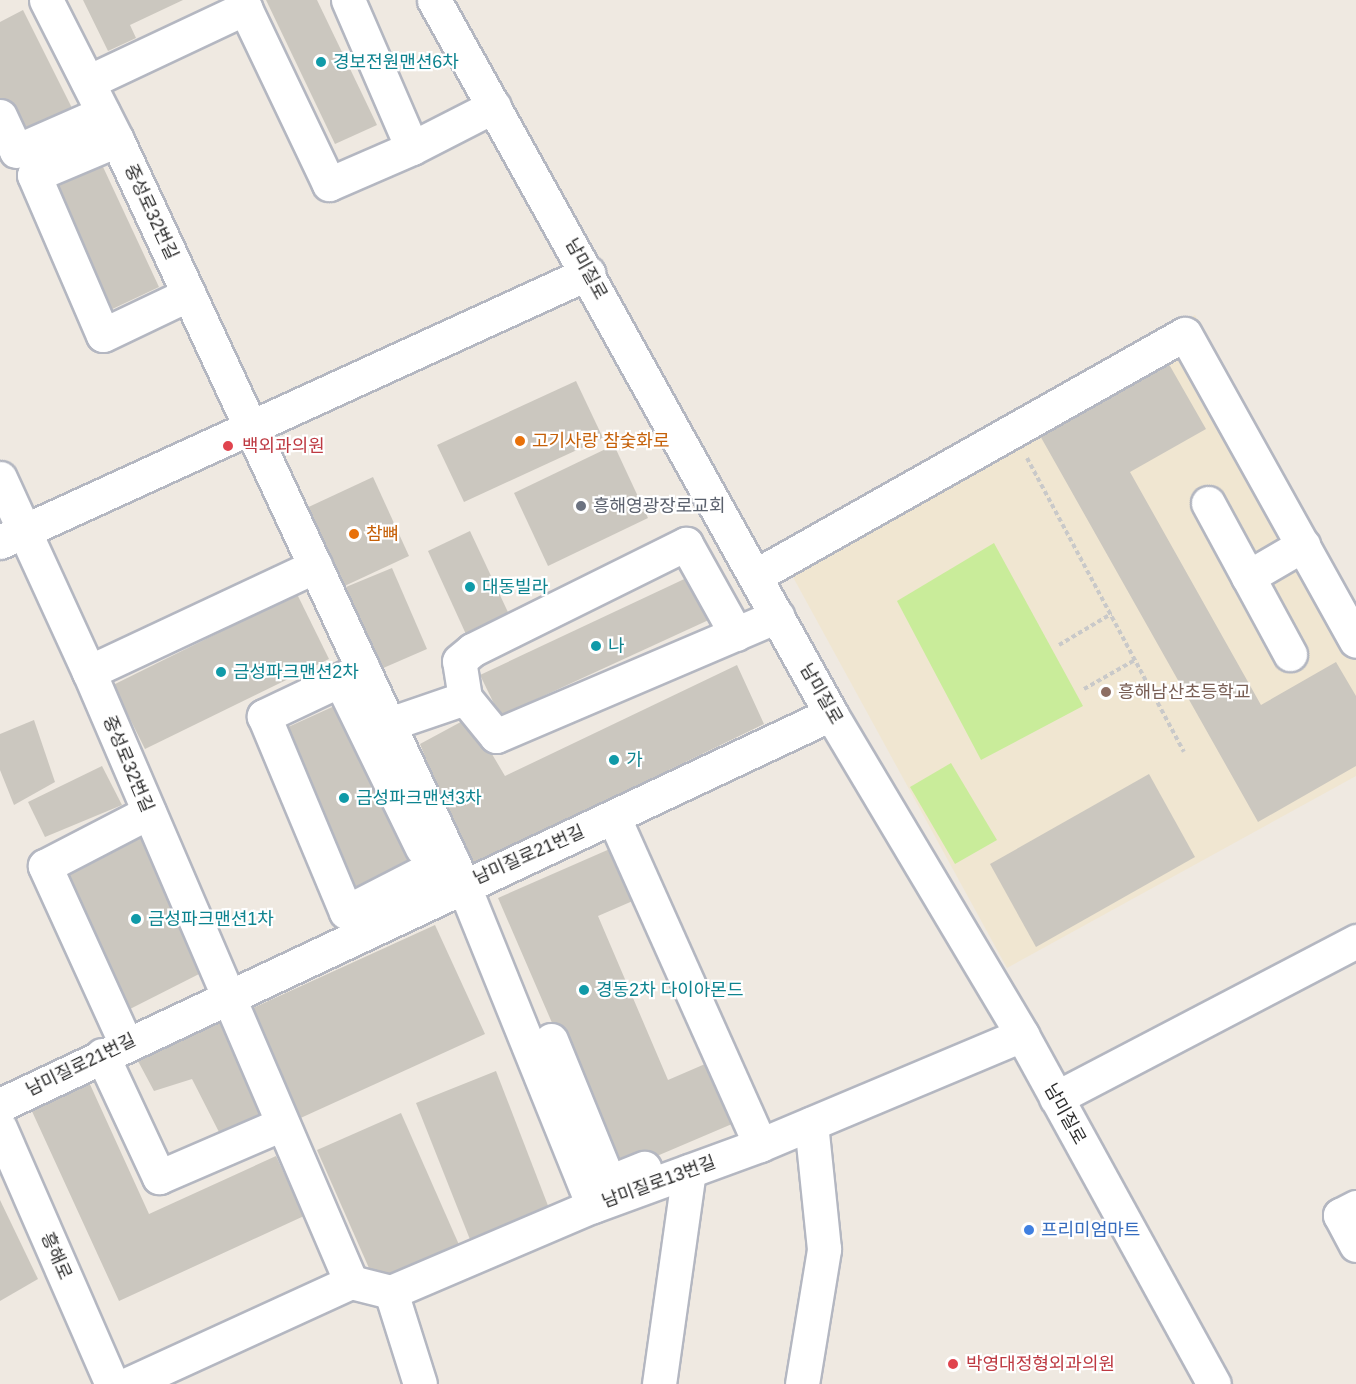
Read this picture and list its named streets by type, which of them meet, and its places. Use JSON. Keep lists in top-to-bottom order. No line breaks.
{"streets":{"street":["중성로32번길","남미질로","남미질로21번길","남미질로13번길","흥해로"]},"crossings":[["중성로32번길","남미질로21번길"],["남미질로","남미질로21번길"],["남미질로","남미질로13번길"]],"places":["경보전원맨션6차","고기사랑 참숯화로","백외과의원","흥해영광장로교회","참뼈","대동빌라","나","금성파크맨션2차","흥해남산초등학교","가","금성파크맨션3차","금성파크맨션1차","경동2차 다이아몬드","프리미엄마트","박영대정형외과의원"]}
